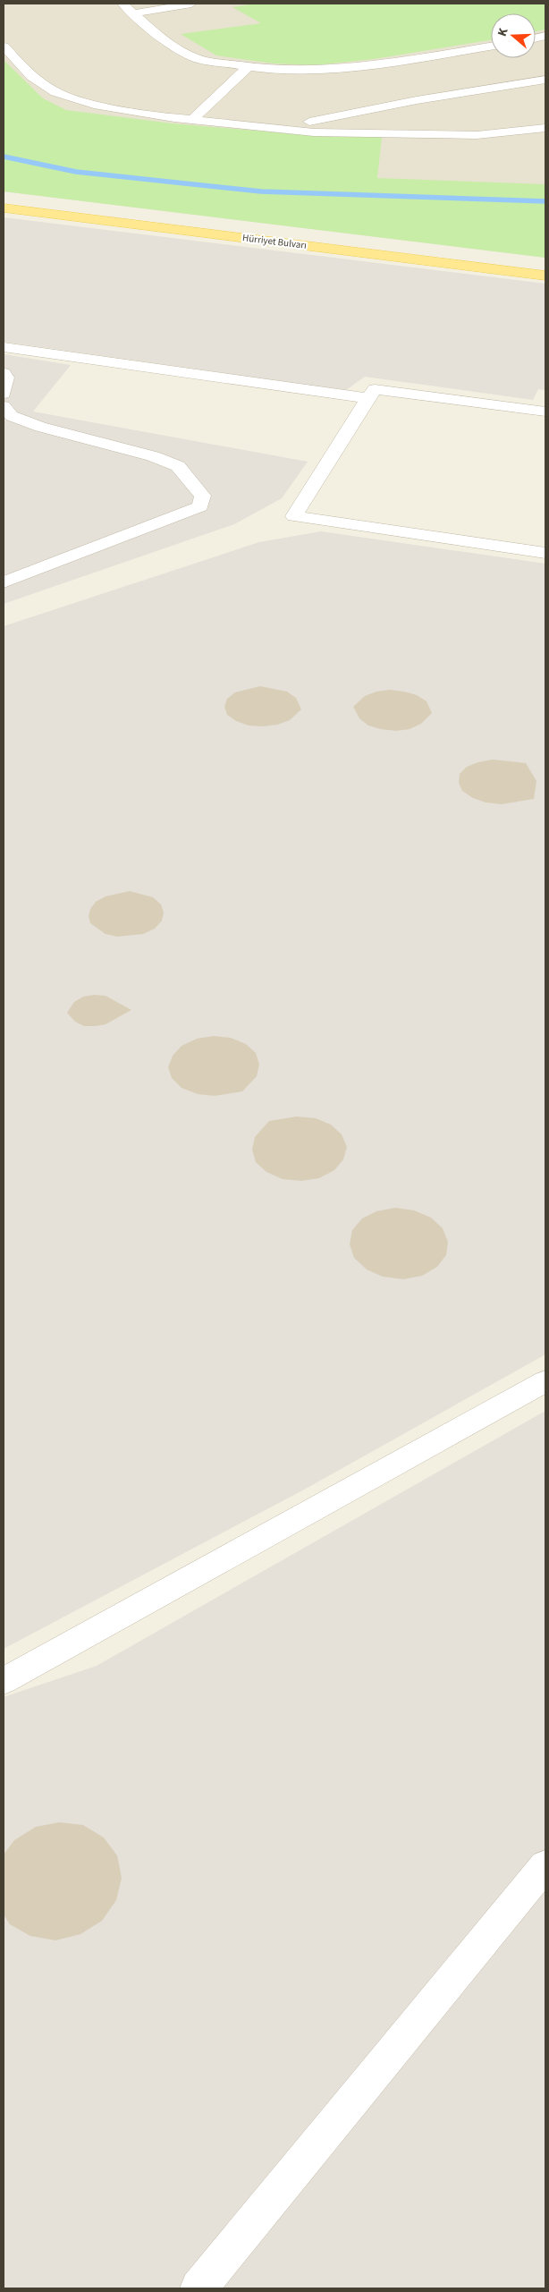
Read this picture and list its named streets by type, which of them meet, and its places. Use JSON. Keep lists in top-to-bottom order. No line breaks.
{"streets":{"main road":["Hürriyet Bulvarı"]},"north":"left"}
